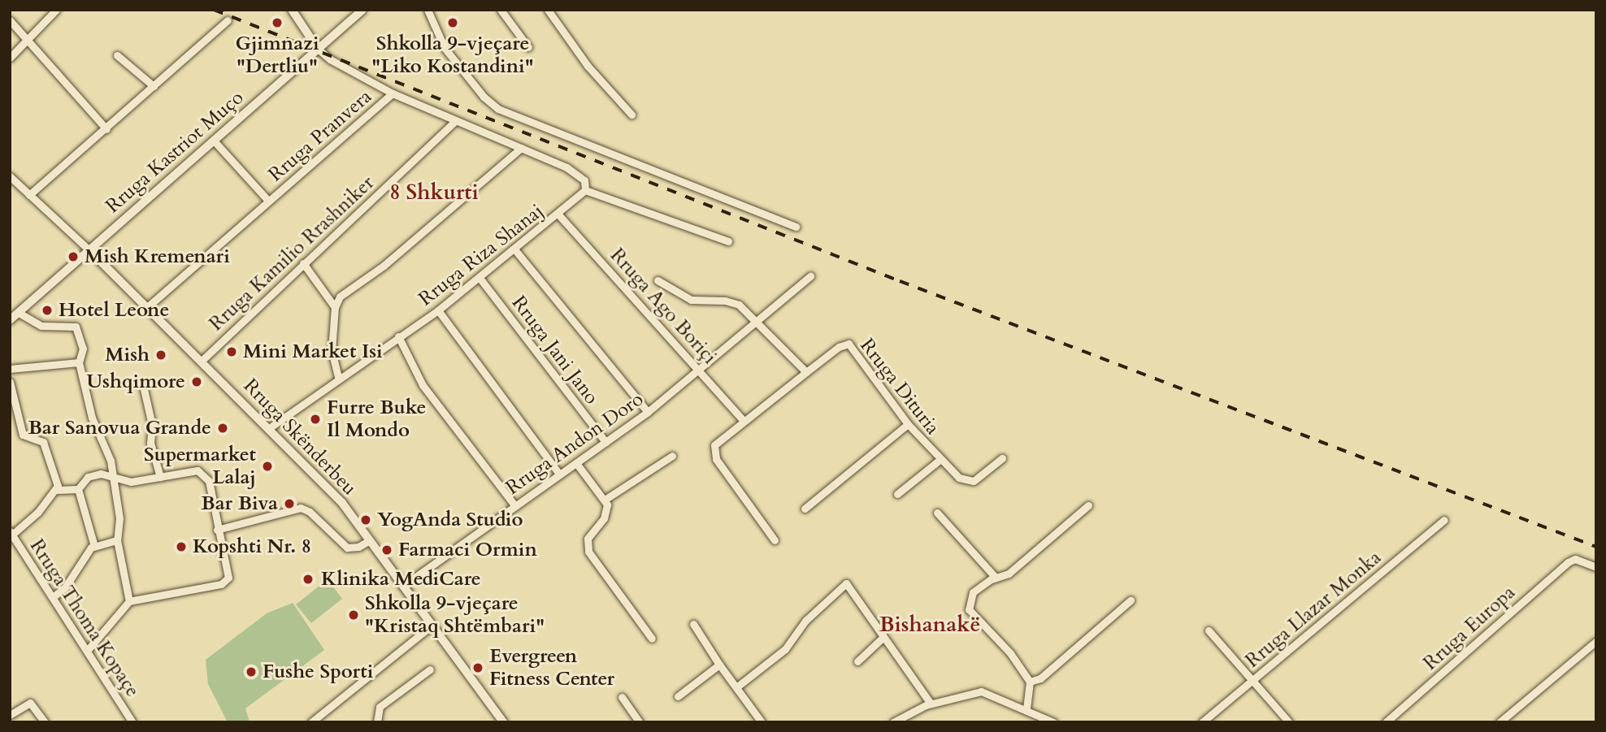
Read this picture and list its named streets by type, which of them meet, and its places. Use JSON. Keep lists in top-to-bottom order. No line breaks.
{"streets":{"street":["Rruga Pranvera","Rruga Kastriot Muço","Rruga Kamilio Rrashniker","Rruga Riza Shanaj","Rruga Ago Boriçi","Rruga Jani Jano","Rruga Dituria","Rruga Skënderbeu","Rruga Andon Doro","Rruga Llazar Monka","Rruga Thoma Kopaçe","Rruga Europa"]},"crossings":[["Rruga Pranvera","Rruga Kastriot Muço"],["Rruga Pranvera","Rruga Skënderbeu"],["Rruga Kastriot Muço","Rruga Skënderbeu"],["Rruga Kamilio Rrashniker","Rruga Skënderbeu"],["Rruga Riza Shanaj","Rruga Ago Boriçi"],["Rruga Riza Shanaj","Rruga Jani Jano"],["Rruga Riza Shanaj","Rruga Skënderbeu"],["Rruga Ago Boriçi","Rruga Andon Doro"],["Rruga Jani Jano","Rruga Andon Doro"],["Rruga Skënderbeu","Rruga Andon Doro"]],"districts":["8 Shkurti","Bishanakë"],"places":["Gjimnazi \"Dertliu\"","Shkolla 9-vjeçare \"Liko Kostandini\"","Mish Kremenari","Hotel Leone","Mini Market Isi","Mish","Ushqimore","Furre Buke Il Mondo","Bar Sanovua Grande","Supermarket Lalaj","Bar Biva","YogAnda Studio","Kopshti Nr. 8","Farmaci Ormin","Klinika MediCare","Shkolla 9-vjeçare \"Kristaq Shtëmbari\"","Evergreen Fitness Center","Fushe Sporti"]}
